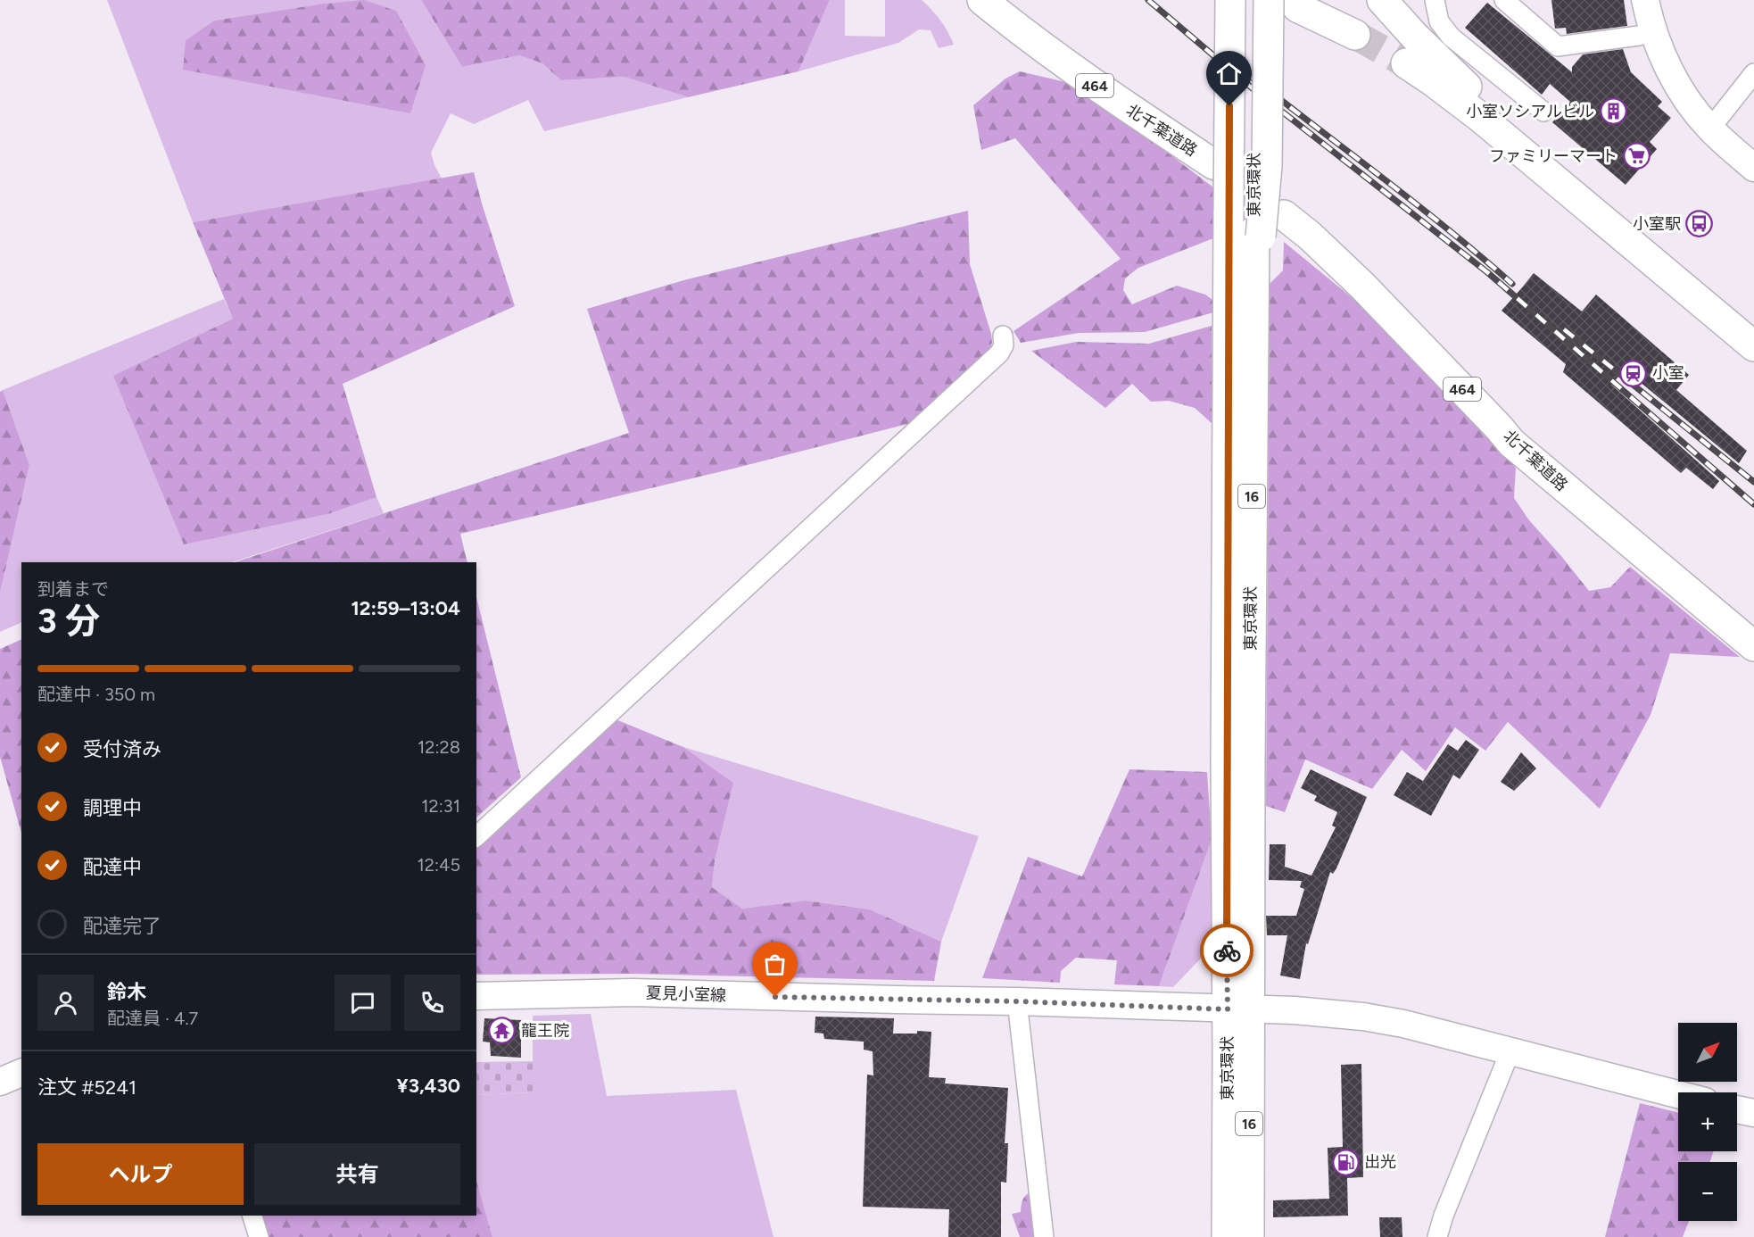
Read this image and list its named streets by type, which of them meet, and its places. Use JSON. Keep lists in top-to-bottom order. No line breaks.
{"streets":{"highway":["464","北千葉道路","東京環状","16"],"main road":["夏見小室線"]},"crossings":[["東京環状","夏見小室線"]],"places":{"building":["小室ソシアルビル"],"supermarket":["ファミリーマート"],"bus stop":["小室駅"],"station":["小室"],"temple":["龍王院"],"fuel station":["出光"]},"north":"top right","page":{"heading":["3 分","到着まで","12:59–13:04"],"panel":["鈴木","配達員 · 4.7","注文 #5241","¥3,430"],"bar":"配達中 · 350 m","list":[["受付済み","12:28"],["調理中","12:31"],["配達中","12:45"],"配達完了"],"map_buttons":["+","−"],"buttons":["ヘルプ","共有"]}}
